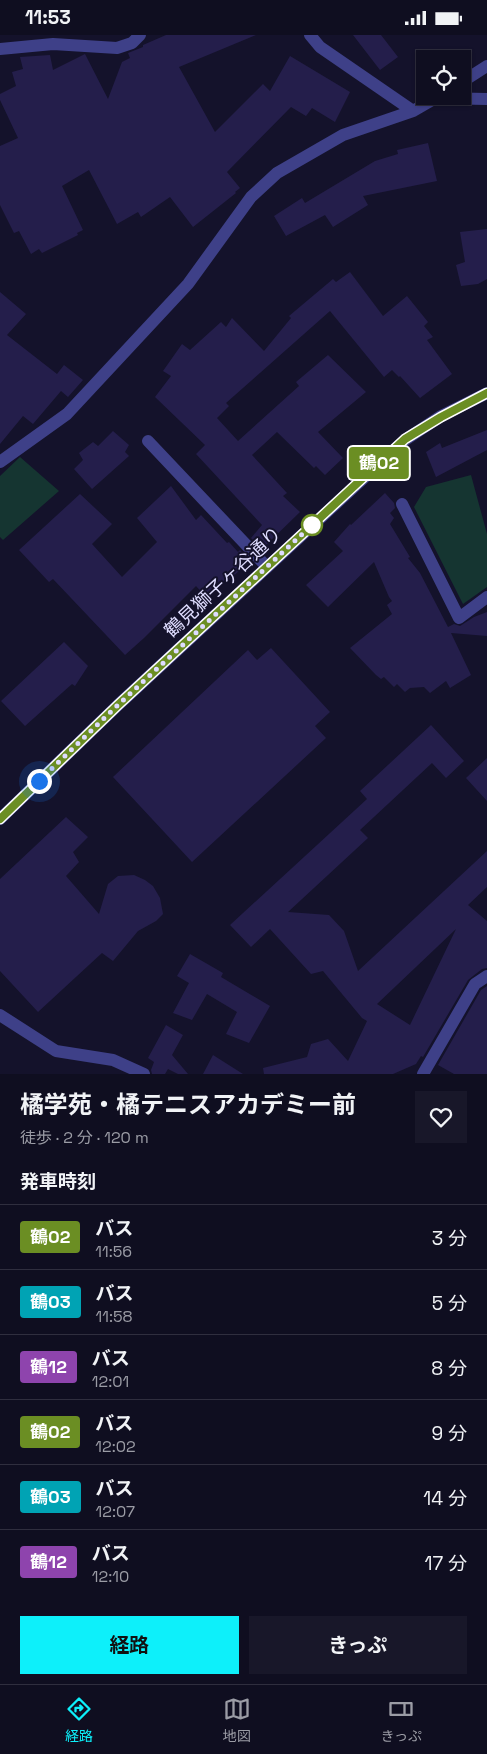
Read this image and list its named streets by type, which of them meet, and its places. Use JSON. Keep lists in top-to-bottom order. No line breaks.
{"streets":{"street":["鶴見獅子ヶ谷通り"]},"lines":["bus line 鶴02"],"page":{"status":"11:53","on_map":"鶴02","heading":[["橘学苑・橘テニスアカデミー前","徒歩 · 2 分 · 120 m"],"発車時刻"],"list":[{"mark":"鶴02","name":"バス","note":"11:56","value":"3 分"},{"mark":"鶴03","name":"バス","note":"11:58","value":"5 分"},{"mark":"鶴12","name":"バス","note":"12:01","value":"8 分"},{"mark":"鶴02","name":"バス","note":"12:02","value":"9 分"},{"mark":"鶴03","name":"バス","note":"12:07","value":"14 分"},{"mark":"鶴12","name":"バス","note":"12:10","value":"17 分"}],"buttons":["経路","きっぷ"],"tabs":["経路","地図","きっぷ"]}}
